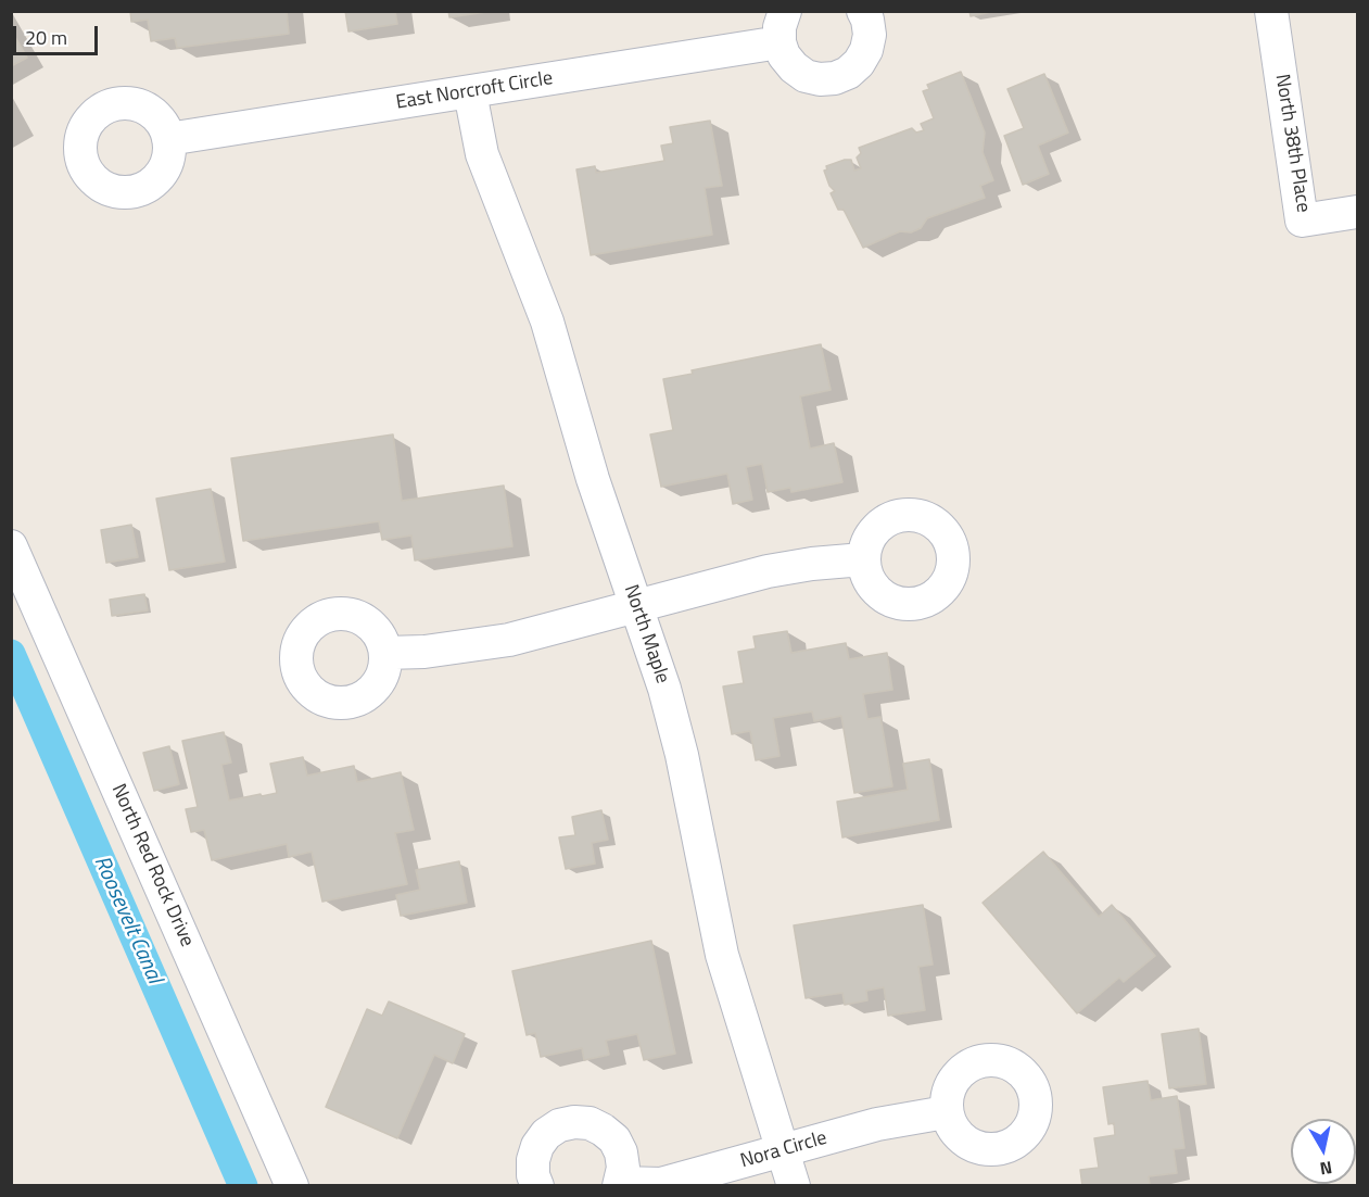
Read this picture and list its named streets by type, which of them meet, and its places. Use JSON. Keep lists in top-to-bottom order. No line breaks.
{"streets":{"street":["East Norcroft Circle","North 38th Place","North Maple","North Red Rock Drive","Nora Circle"]},"crossings":[["East Norcroft Circle","North Maple"],["North Maple","Nora Circle"]],"water":["Roosevelt Canal"],"scale_bar":"20 m","north":"bottom"}
